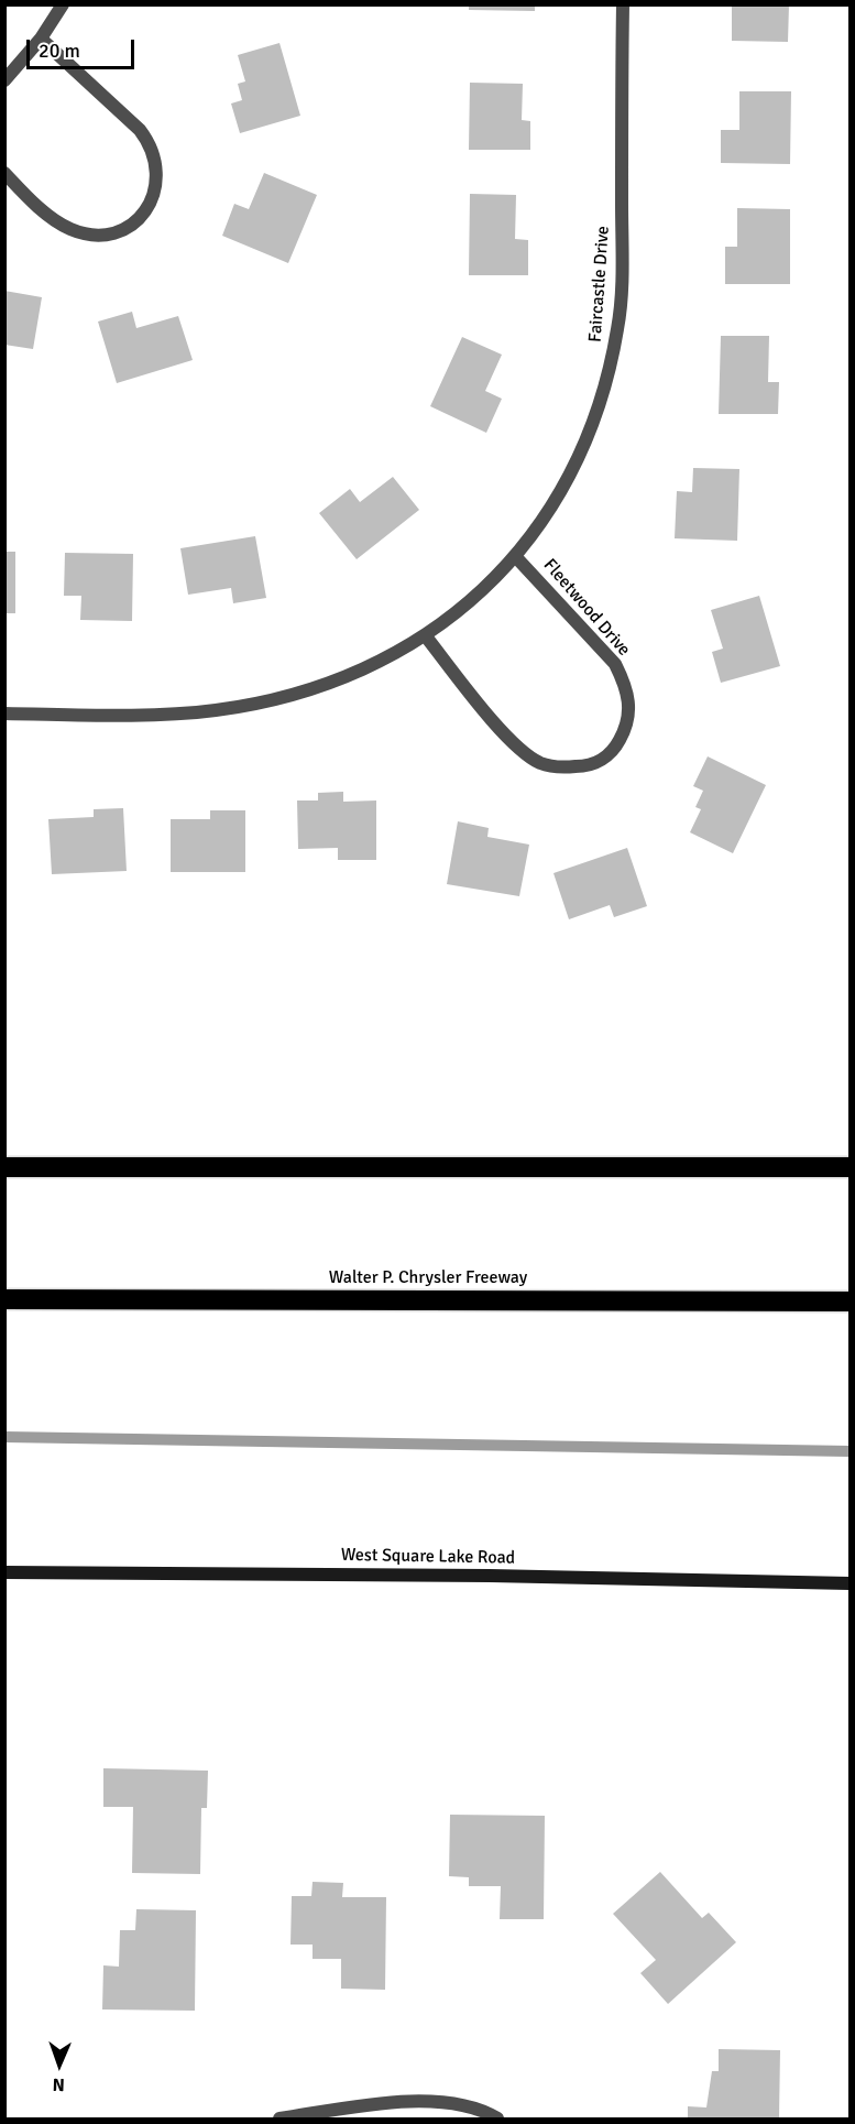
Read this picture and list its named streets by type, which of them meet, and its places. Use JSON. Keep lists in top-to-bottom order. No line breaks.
{"streets":{"highway":["Walter P. Chrysler Freeway"],"main road":["West Square Lake Road"],"street":["Faircastle Drive","Fleetwood Drive"]},"crossings":[["Faircastle Drive","Fleetwood Drive"]],"scale_bar":"20 m","north":"bottom"}
